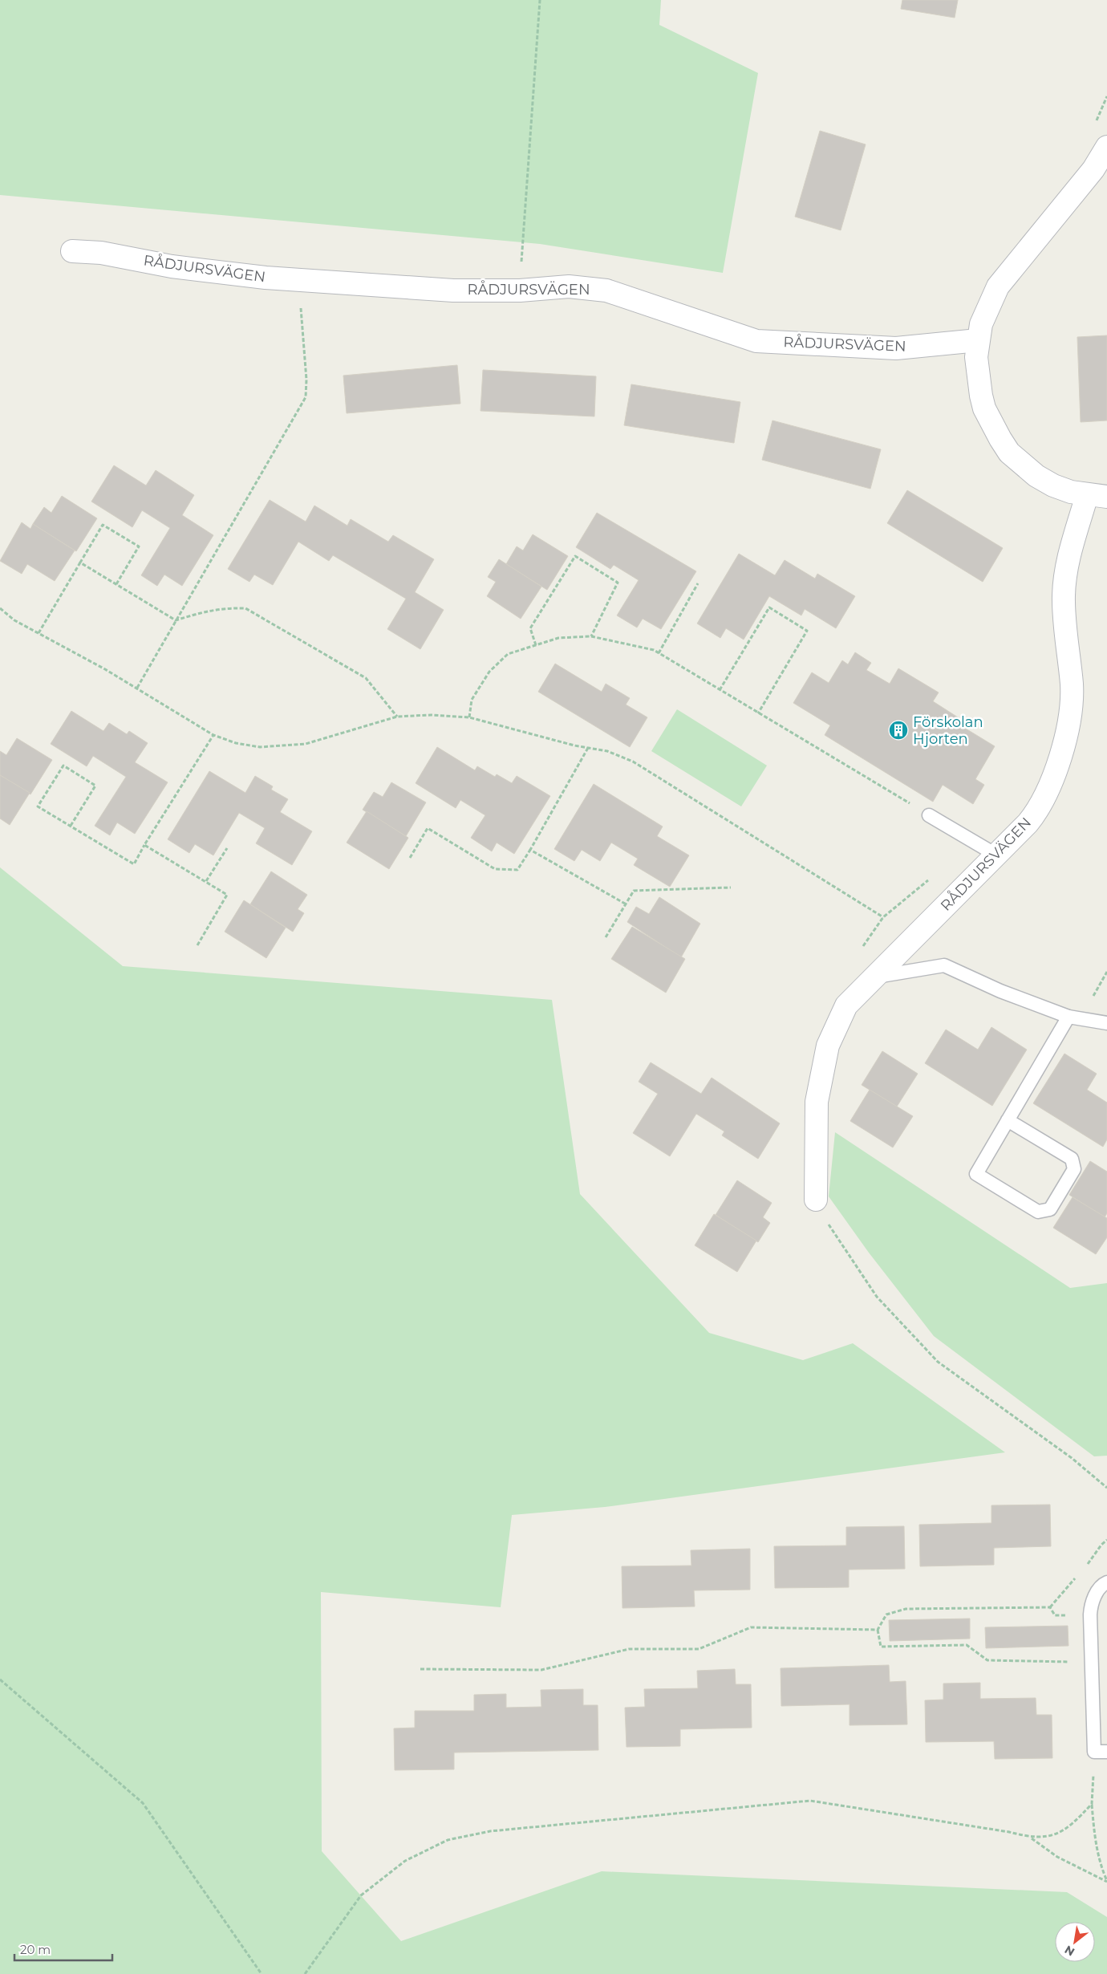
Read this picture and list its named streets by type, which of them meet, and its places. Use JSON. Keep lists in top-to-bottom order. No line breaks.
{"streets":{"street":["RÅDJURSVÄGEN"]},"places":{"building":["Förskolan Hjorten"]},"scale_bar":"20 m","north":"bottom left"}
